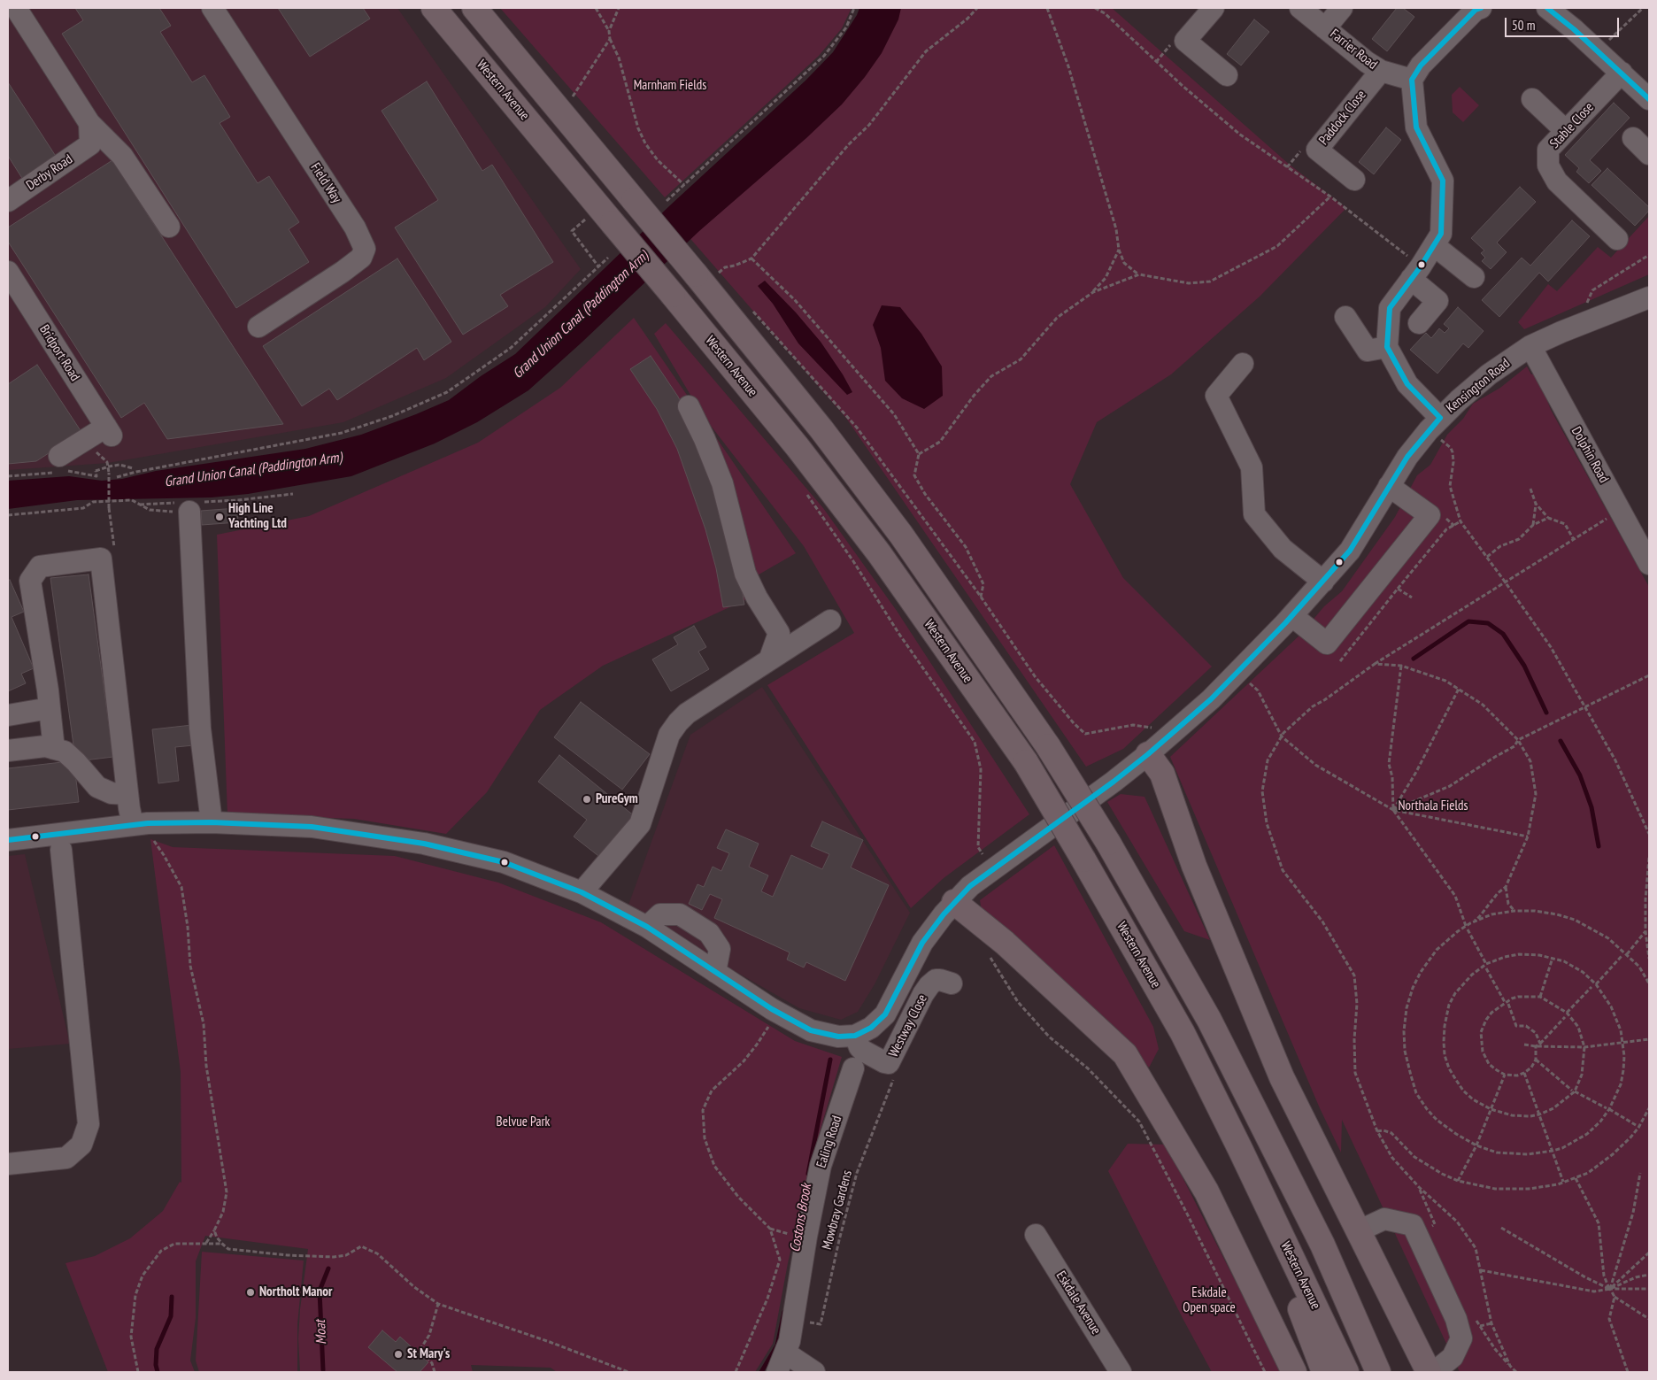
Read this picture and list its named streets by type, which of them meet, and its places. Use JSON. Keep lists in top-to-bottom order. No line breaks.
{"streets":{"highway":["Western Avenue"],"street":["Farrier Road","Paddock Close","Stable Close","Derby Road","Field Way","Bridport Road","Kensington Road","Dolphin Road","Westway Close","Ealing Road","Eskdale Avenue"],"path":["Mowbray Gardens"]},"crossings":[["Farrier Road","Paddock Close"],["Kensington Road","Dolphin Road"],["Kensington Road","Westway Close"],["Kensington Road","Ealing Road"],["Westway Close","Ealing Road"],["Ealing Road","Mowbray Gardens"]],"water":["Grand Union Canal (Paddington Arm)","Costons Brook","Moat"],"parks":["Marnham Fields","Northala Fields","Belvue Park","Eskdale Open space"],"places":["High Line Yachting Ltd","PureGym","Northolt Manor","St Mary's"],"scale_bar":"50 m"}
